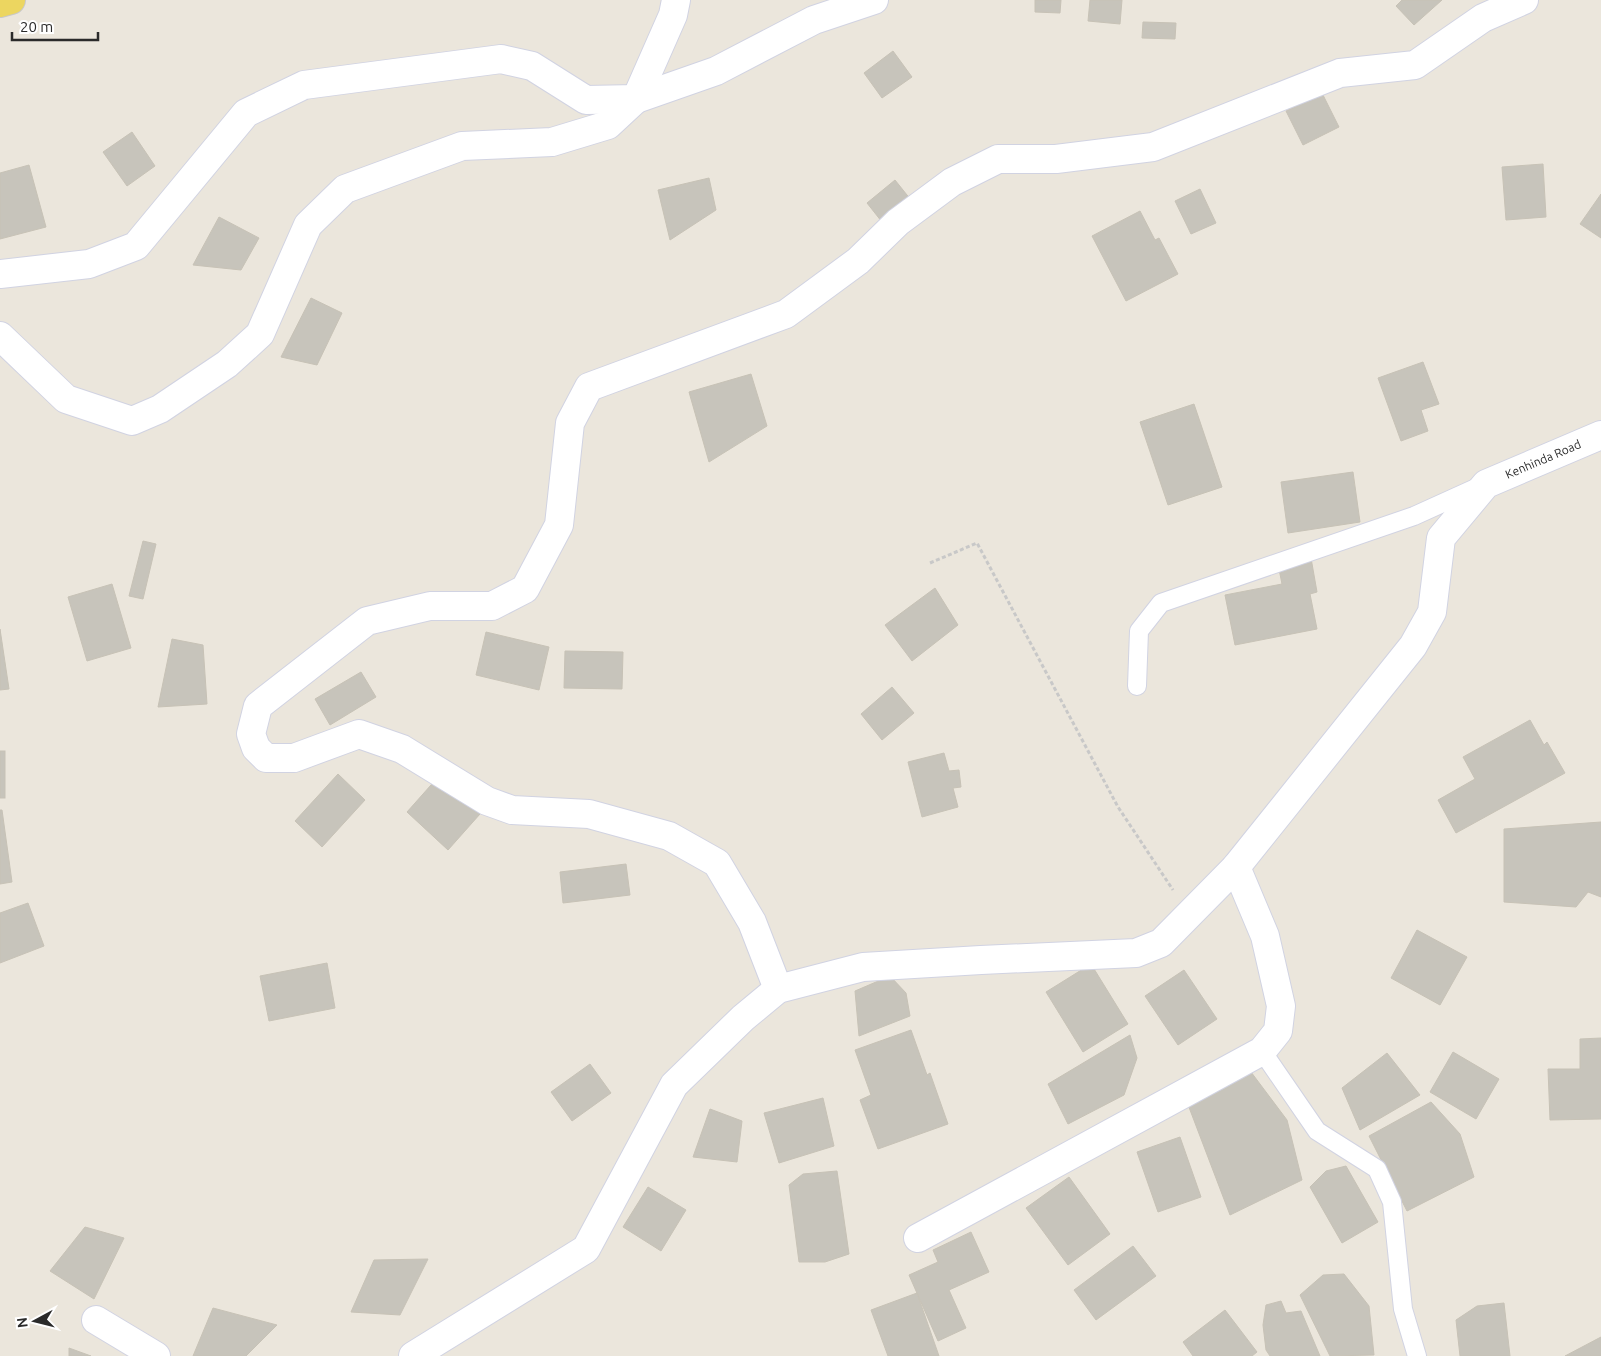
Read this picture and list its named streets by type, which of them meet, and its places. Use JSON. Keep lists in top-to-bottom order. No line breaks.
{"streets":{"street":["Kenhinda Road"]},"scale_bar":"20 m","north":"left"}
